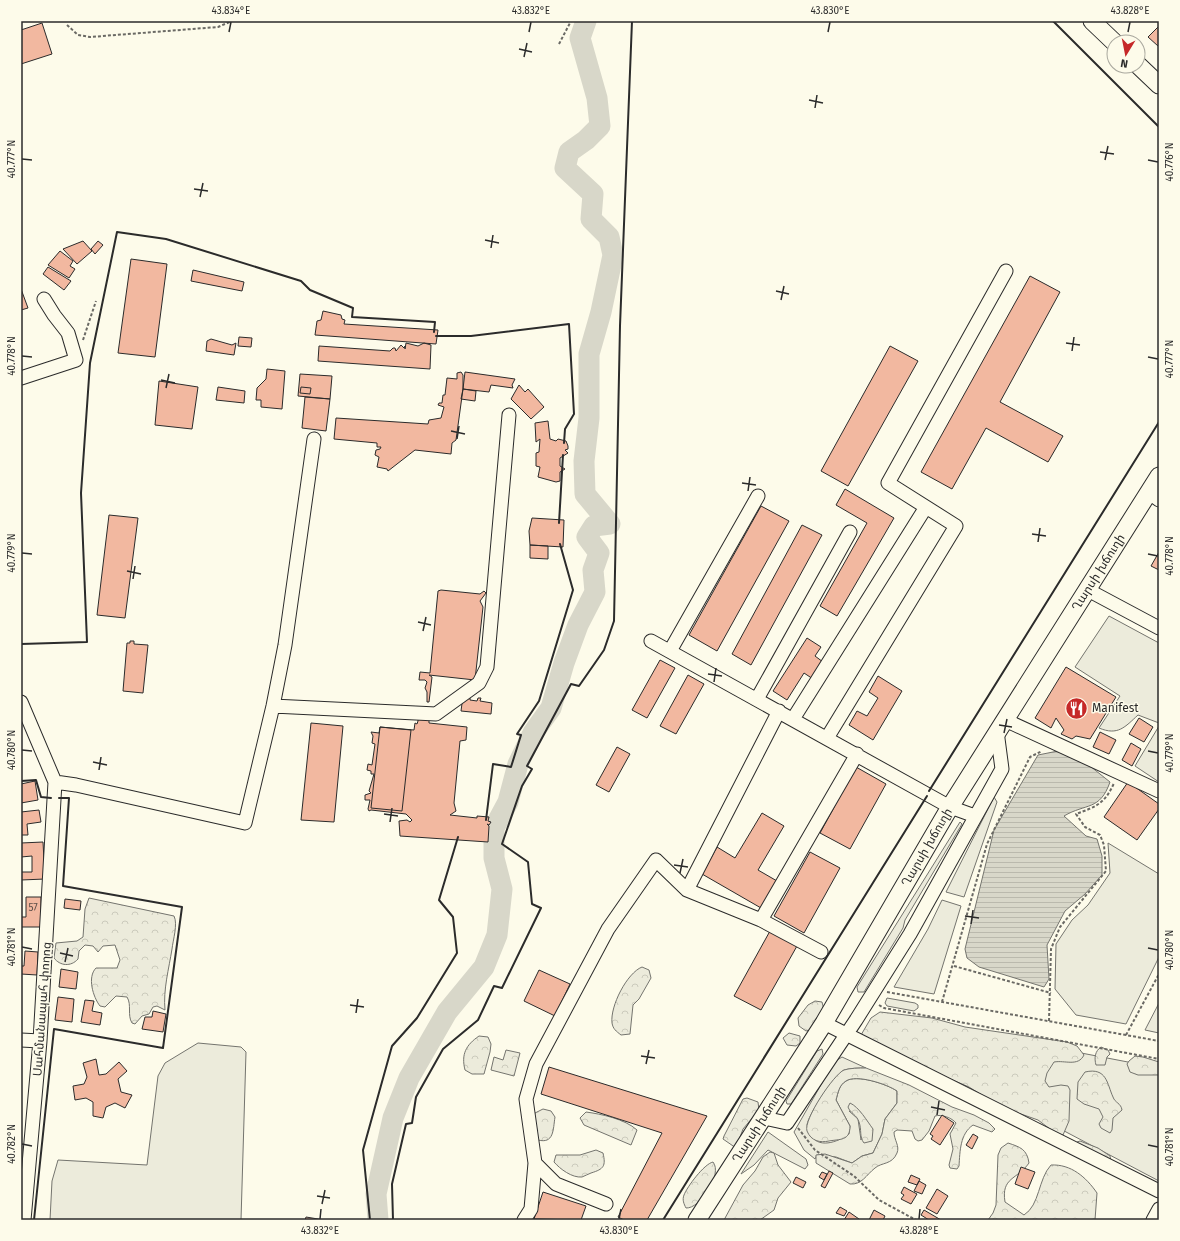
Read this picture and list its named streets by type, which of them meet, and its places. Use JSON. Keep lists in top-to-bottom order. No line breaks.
{"streets":{"main road":["Ղարսի խճուղի"],"street":["Սահմանապահ փողոց"]},"places":{"restaurant":["Manifest"]},"house_numbers":["57"],"north":"bottom","coordinates":["43.834°E","43.832°E","43.830°E","43.828°E","40.777°N","40.776°N","40.778°N","40.779°N","40.780°N","40.781°N","40.782°N"]}
